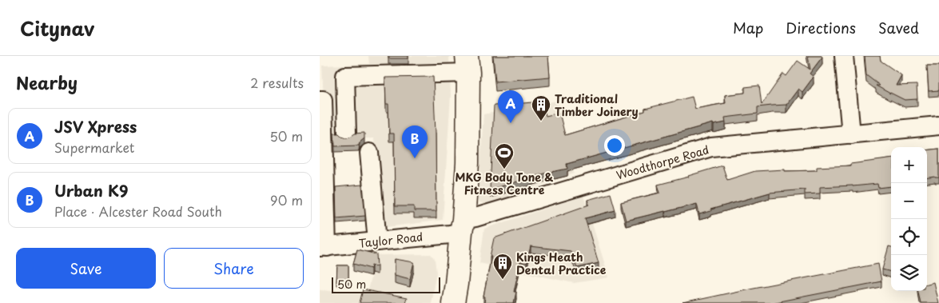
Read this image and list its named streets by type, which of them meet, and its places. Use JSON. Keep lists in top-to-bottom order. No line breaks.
{"streets":{"street":["Woodthorpe Road","Taylor Road"]},"crossings":[["Woodthorpe Road","Taylor Road"]],"places":{"building":["Traditional Timber Joinery","Kings Heath Dental Practice"],"sports":["MKG Body Tone & Fitness Centre"]},"scale_bar":"50 m","page":{"header":"Citynav","nav":["Map","Directions","Saved"],"heading":["Nearby","2 results"],"pins":["A","B"],"list":[{"mark":"A","name":"JSV Xpress","note":"Supermarket","value":"50 m"},{"mark":"B","name":"Urban K9","note":"Place · Alcester Road South","value":"90 m"}],"map_buttons":["+","−"],"buttons":["Save","Share"],"scale":"50 m"}}
